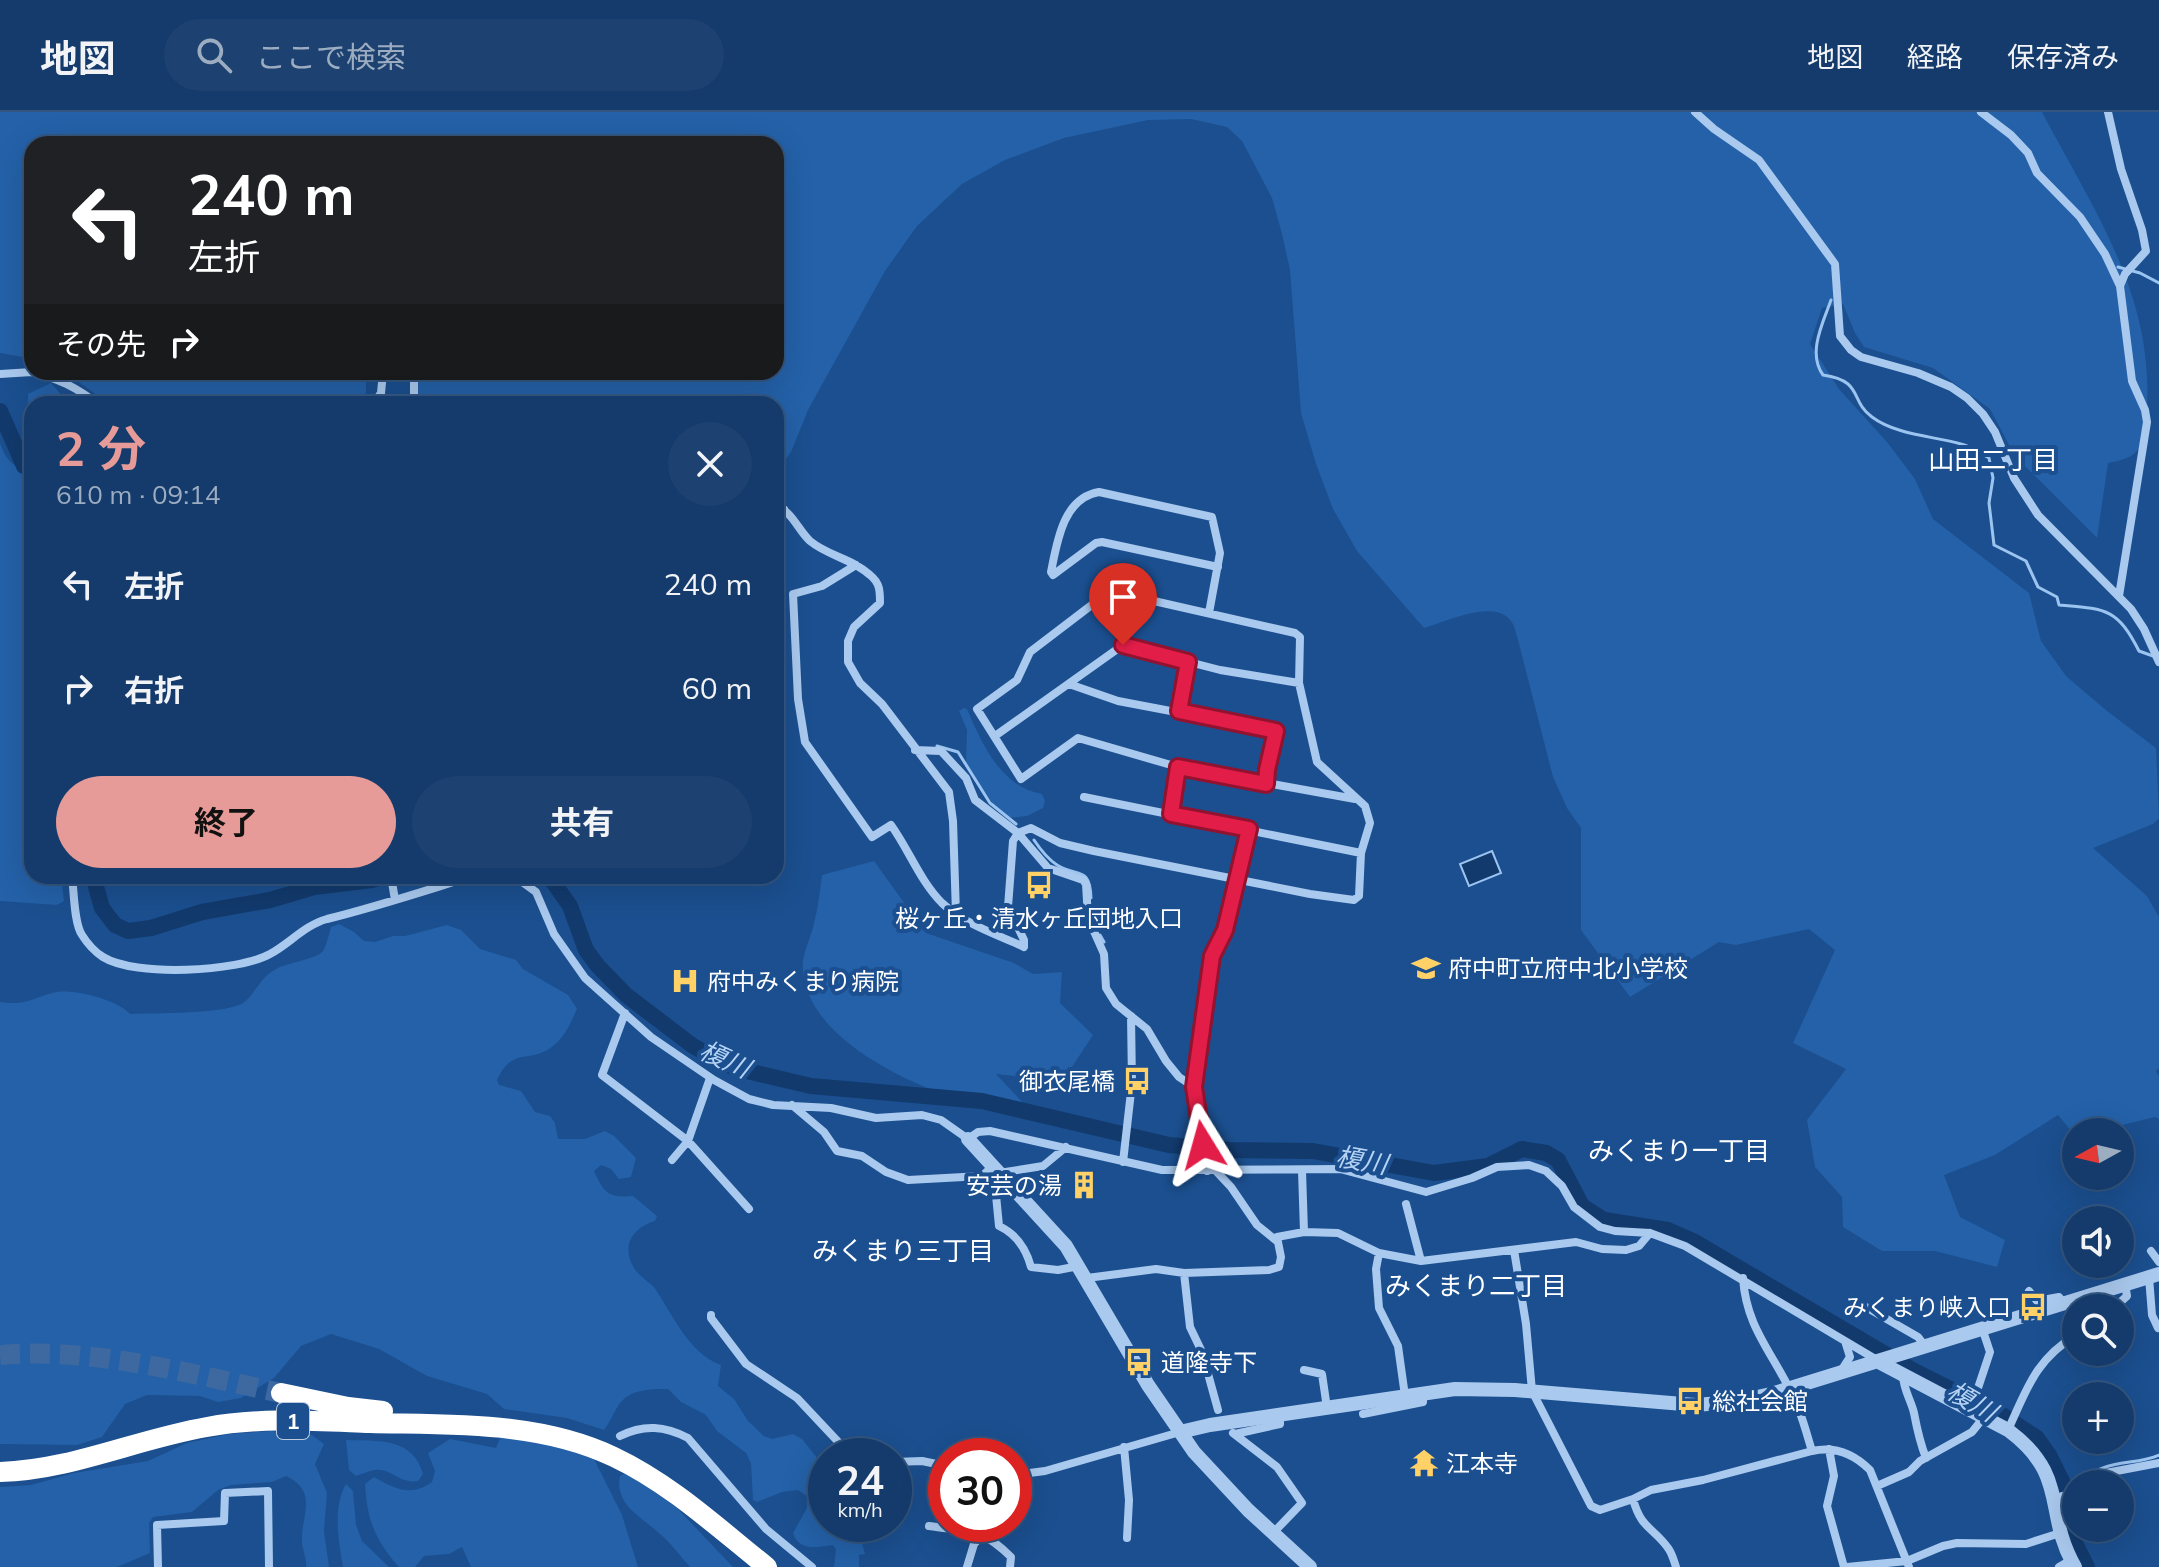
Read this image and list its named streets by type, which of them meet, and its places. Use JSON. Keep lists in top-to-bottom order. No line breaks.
{"streets":{"highway":["1"]},"districts":["山田二丁目","みくまり一丁目","みくまり三丁目","みくまり二丁目"],"water":["榎川"],"places":{"bus stop":["桜ヶ丘・清水ヶ丘団地入口","御衣尾橋","みくまり峡入口","道隆寺下","総社会館"],"school or university":["府中町立府中北小学校"],"hospital":["府中みくまり病院"],"building":["安芸の湯"],"temple":["江本寺"]},"north":"left","page":{"header":"地図","search":"ここで検索","nav":["地図","経路","保存済み"],"turn":["240 m","左折"],"then":"その先","heading":["2 分","610 m · 09:14"],"list":[{"name":"左折","value":"240 m"},{"name":"右折","value":"60 m"}],"buttons":["終了","共有"],"map_buttons":["+","−"],"speed":"24 km/h","limit":"30"}}
